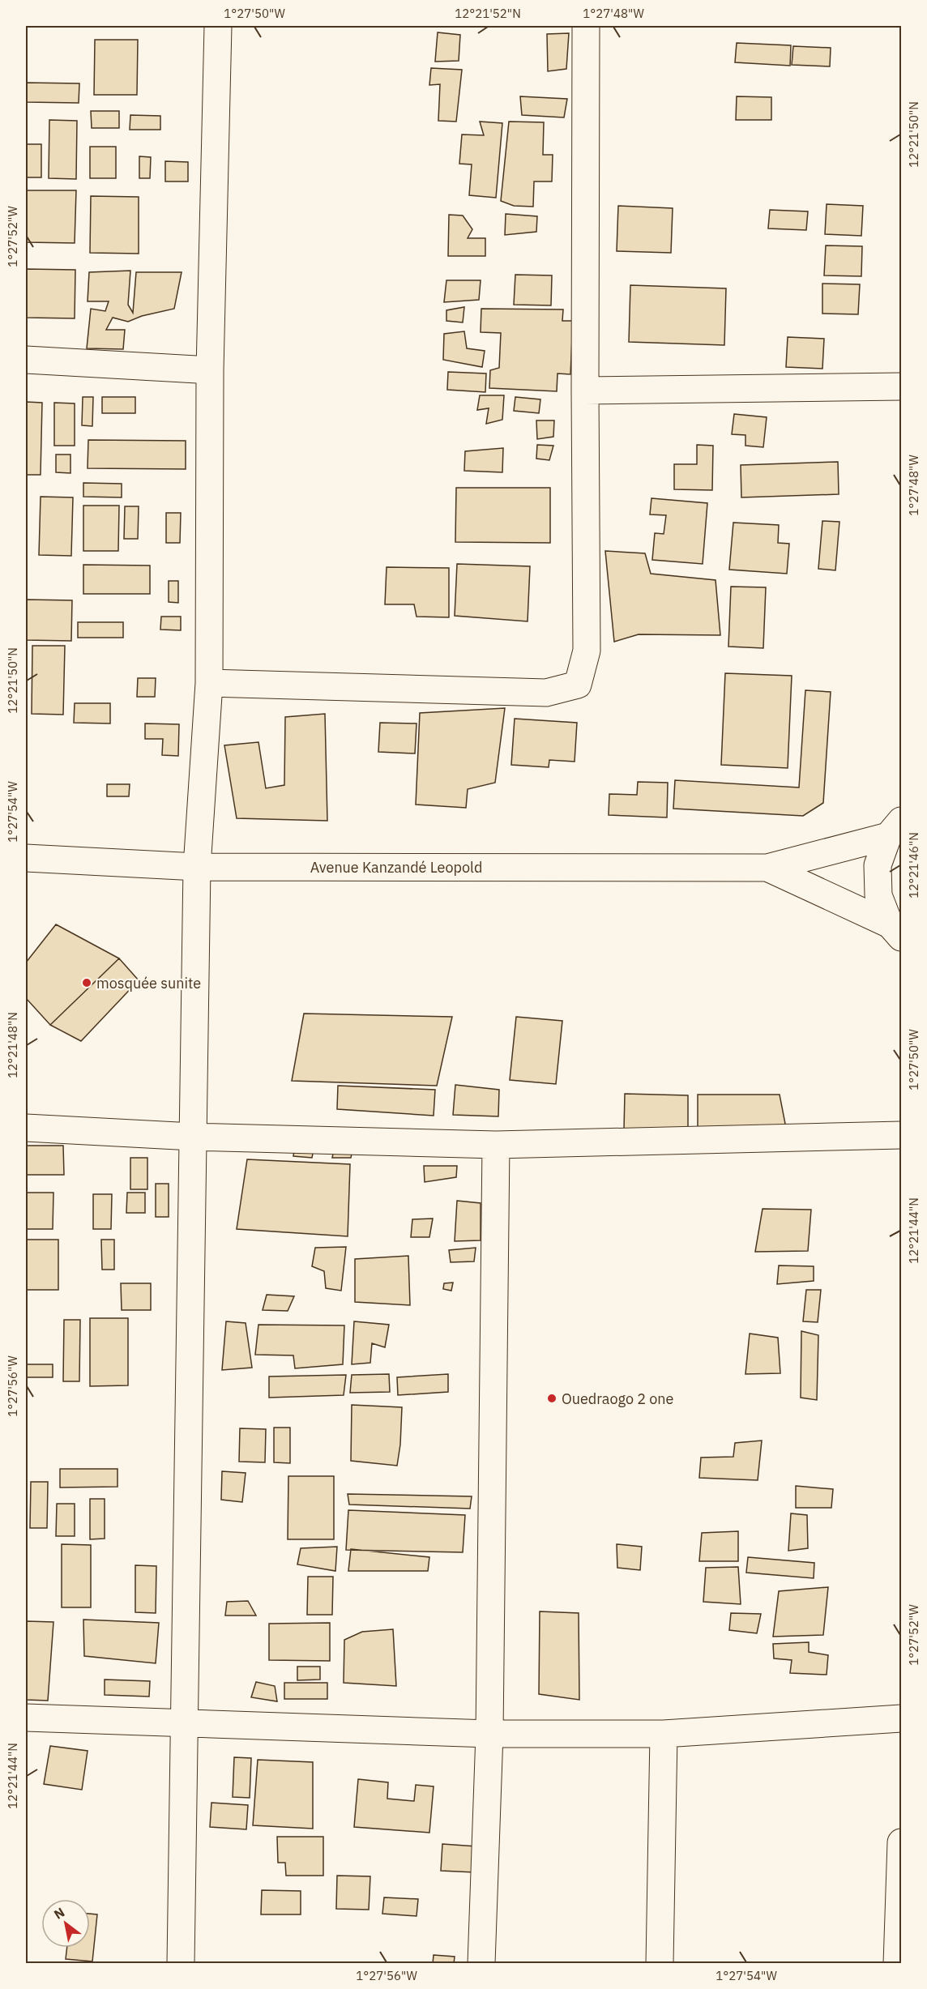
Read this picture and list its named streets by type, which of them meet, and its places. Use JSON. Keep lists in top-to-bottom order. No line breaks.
{"streets":{"street":["Avenue Kanzandé Leopold"]},"places":["mosquée sunite","Ouedraogo 2 one"],"north":"top left","coordinates":["1°27'50\"W","12°21'52\"N","1°27'48\"W","12°21'50\"N","1°27'52\"W","1°27'54\"W","12°21'46\"N","12°21'48\"N","12°21'44\"N","1°27'56\"W"]}
